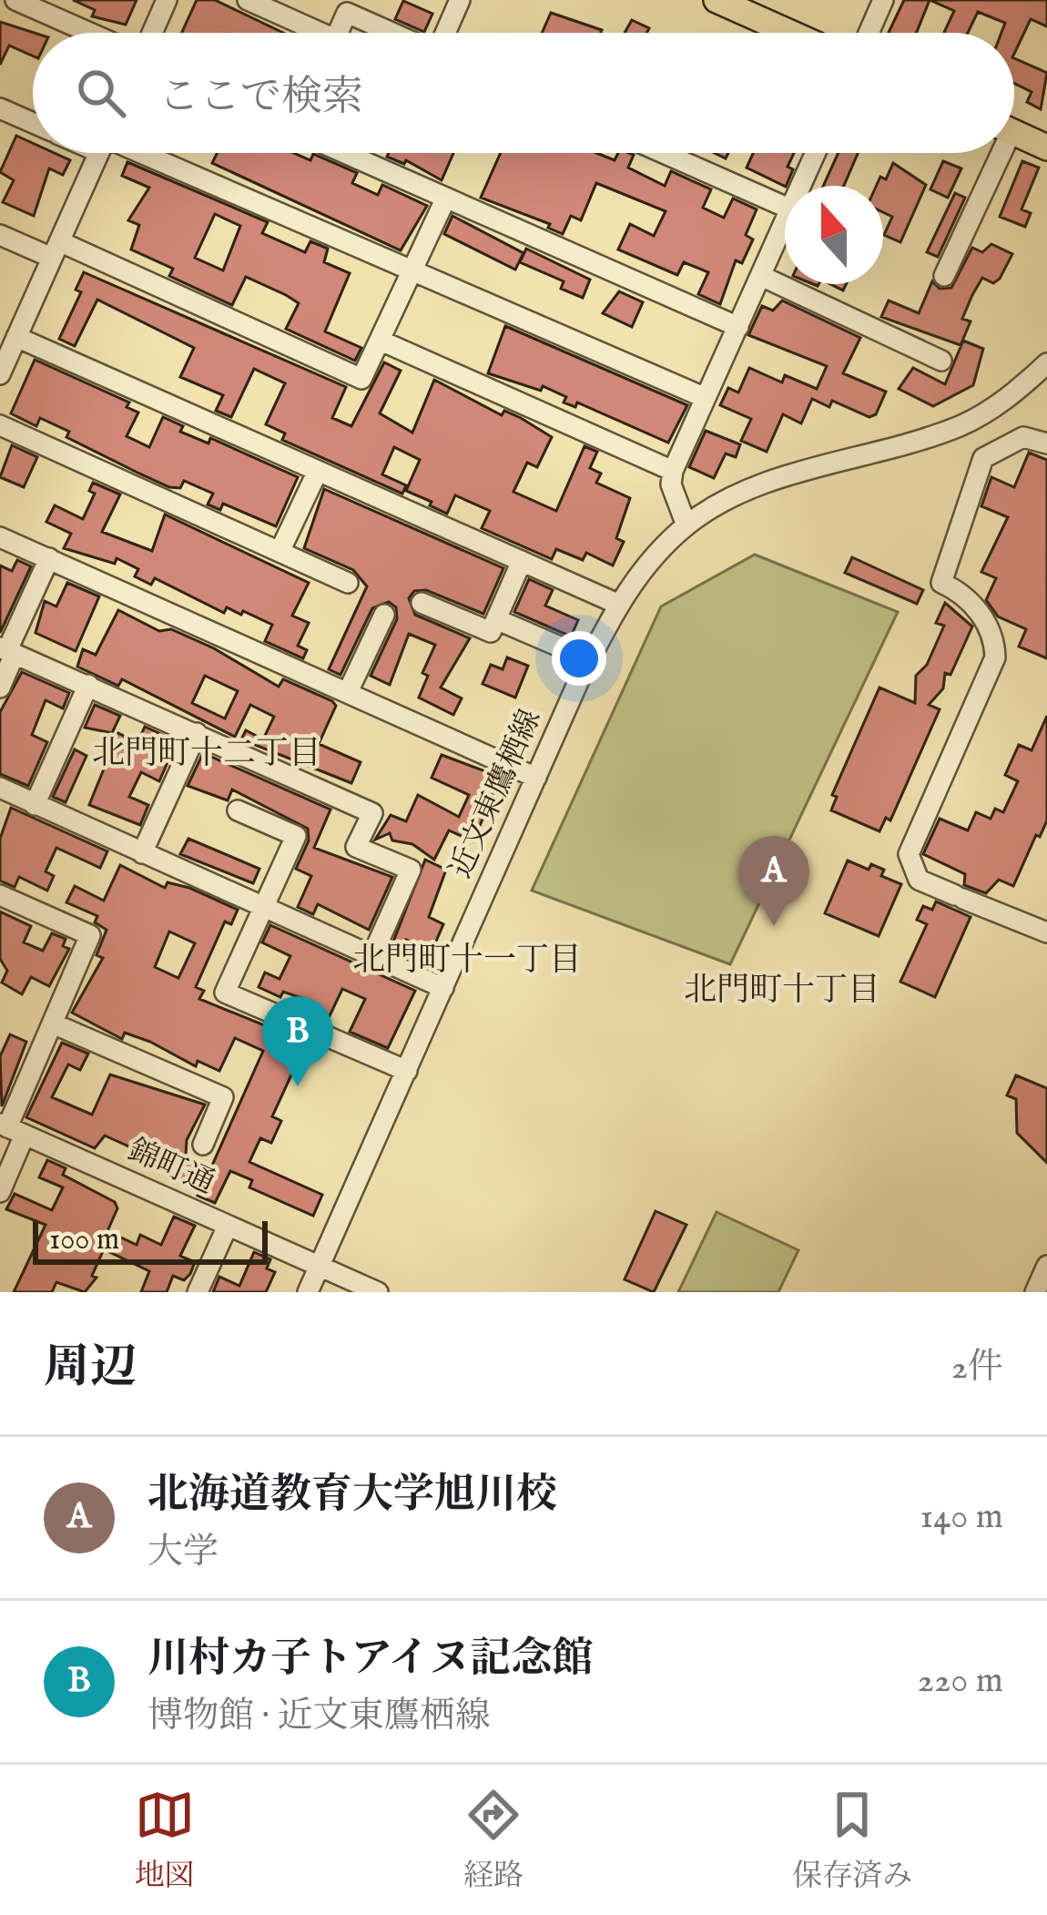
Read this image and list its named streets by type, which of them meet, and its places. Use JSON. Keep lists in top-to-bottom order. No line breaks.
{"streets":{"street":["近文東鷹栖線","錦町通"]},"crossings":[["近文東鷹栖線","錦町通"]],"districts":["北門町十二丁目","北門町十一丁目","北門町十丁目"],"scale_bar":"100 m","north":"top","page":{"search":"ここで検索","pins":["A","B"],"scale":"100 m","heading":["周辺","2件"],"list":[{"mark":"A","name":"北海道教育大学旭川校","note":"大学","value":"140 m"},{"mark":"B","name":"川村カ子トアイヌ記念館","note":"博物館 · 近文東鷹栖線","value":"220 m"}],"nav":["地図","経路","保存済み"]}}
